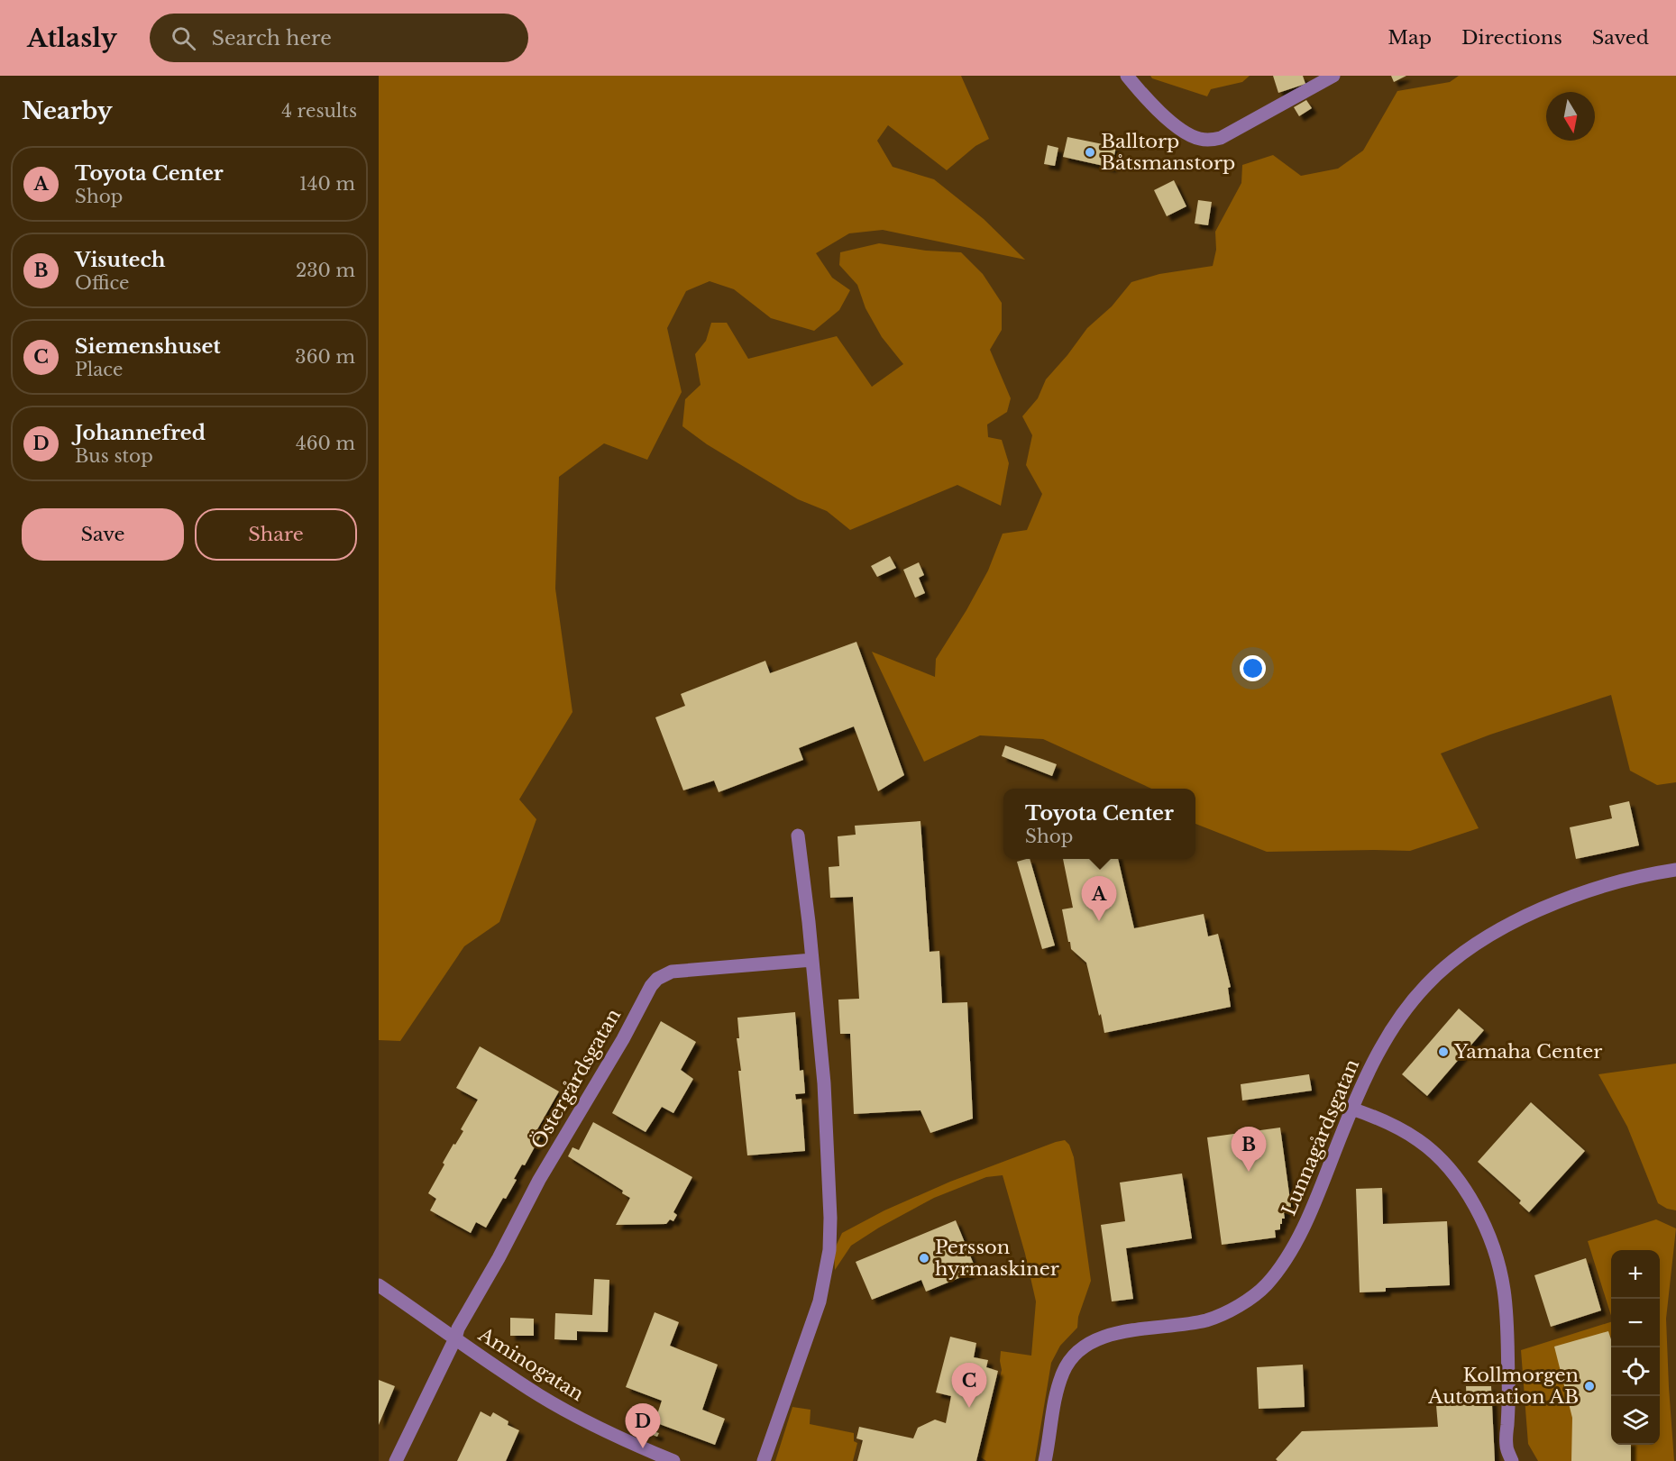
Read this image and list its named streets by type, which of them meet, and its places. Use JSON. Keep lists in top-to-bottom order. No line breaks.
{"streets":{"street":["Östergårdsgatan","Lunnagårdsgatan","Aminogatan"]},"crossings":[["Östergårdsgatan","Aminogatan"]],"places":["Balltorp Båtsmanstorp","Yamaha Center","Persson hyrmaskiner","Kollmorgen Automation AB"],"north":"bottom","page":{"header":"Atlasly","search":"Search here","nav":["Map","Directions","Saved"],"heading":["Nearby","4 results"],"list":[{"mark":"A","name":"Toyota Center","note":"Shop","value":"140 m"},{"mark":"B","name":"Visutech","note":"Office","value":"230 m"},{"mark":"C","name":"Siemenshuset","note":"Place","value":"360 m"},{"mark":"D","name":"Johannefred","note":"Bus stop","value":"460 m"}],"buttons":["Save","Share"],"popup":["Toyota Center","Shop"],"pins":["A","B","C","D"],"map_buttons":["+","−"]}}
